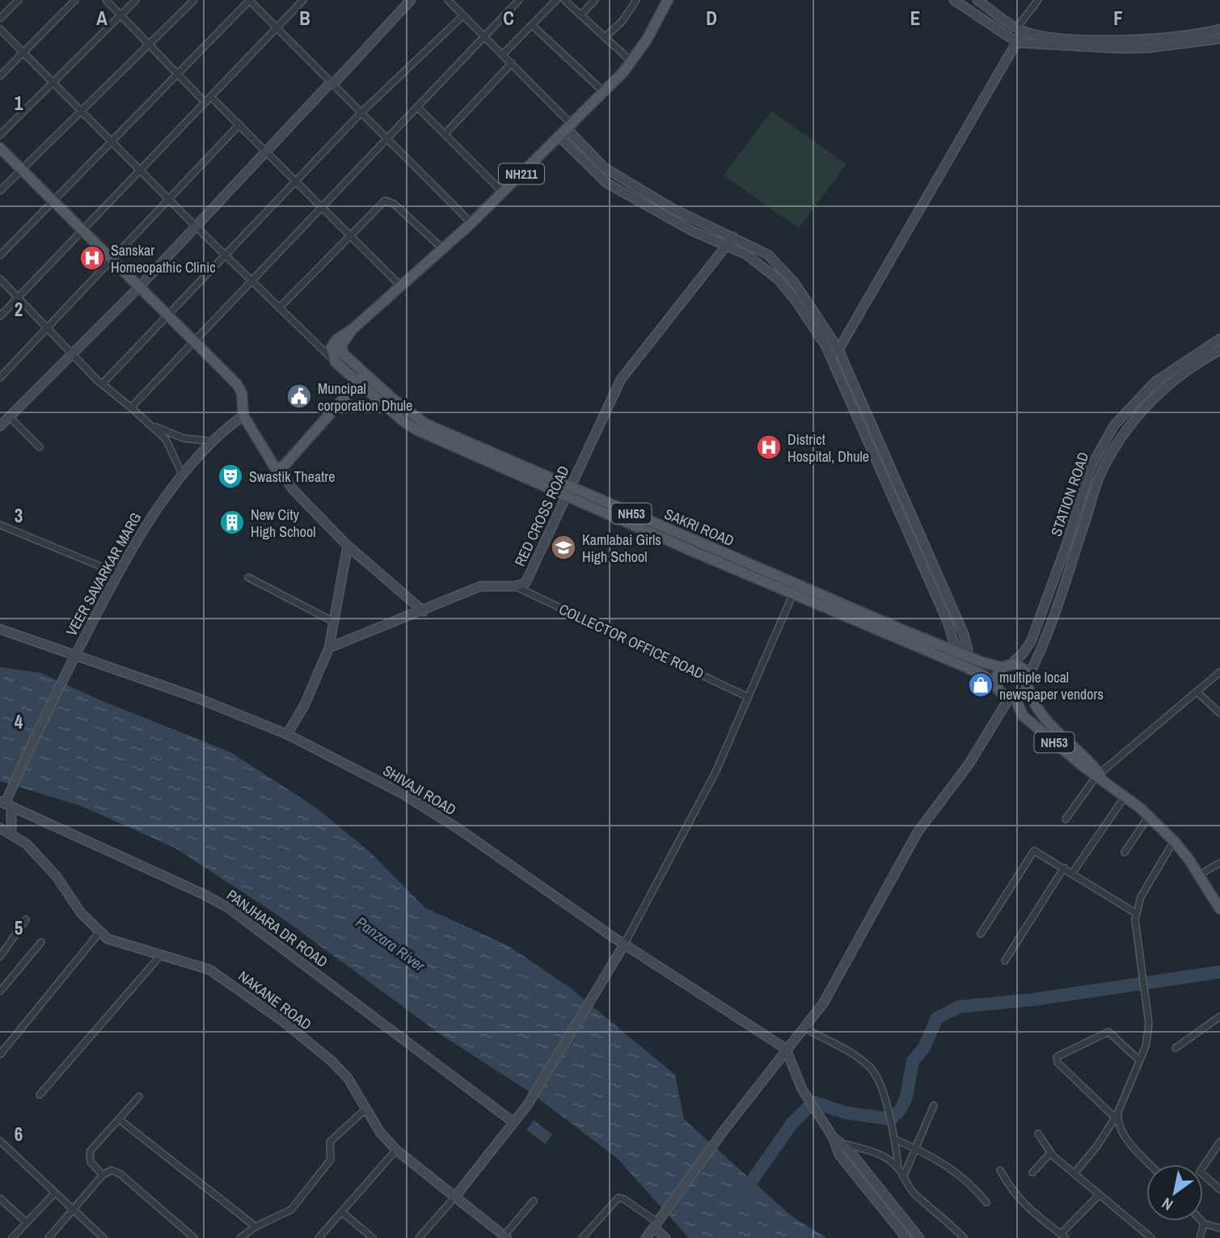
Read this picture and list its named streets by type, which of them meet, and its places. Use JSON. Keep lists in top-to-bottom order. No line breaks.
{"streets":{"main road":["NH211","NH53"],"street":["STATION ROAD","RED CROSS ROAD","VEER SAVARKAR MARG","COLLECTOR OFFICE ROAD","SHIVAJI ROAD","PANJHARA DR ROAD","NAKANE ROAD"]},"crossings":[["STATION ROAD","NH53"],["RED CROSS ROAD","COLLECTOR OFFICE ROAD"],["VEER SAVARKAR MARG","SHIVAJI ROAD"],["VEER SAVARKAR MARG","PANJHARA DR ROAD"]],"water":["Panzara River"],"places":{"hospital":["Sanskar Homeopathic Clinic","District Hospital, Dhule"],"public building":["Muncipal corporation Dhule"],"theatre":["Swastik Theatre"],"building":["New City High School"],"school or university":["Kamlabai Girls High School"],"shop":["multiple local newspaper vendors"]},"north":"bottom left","grid":{"columns":["A","B","C","D","E","F"],"rows":["1","2","3","4","5","6"]}}
